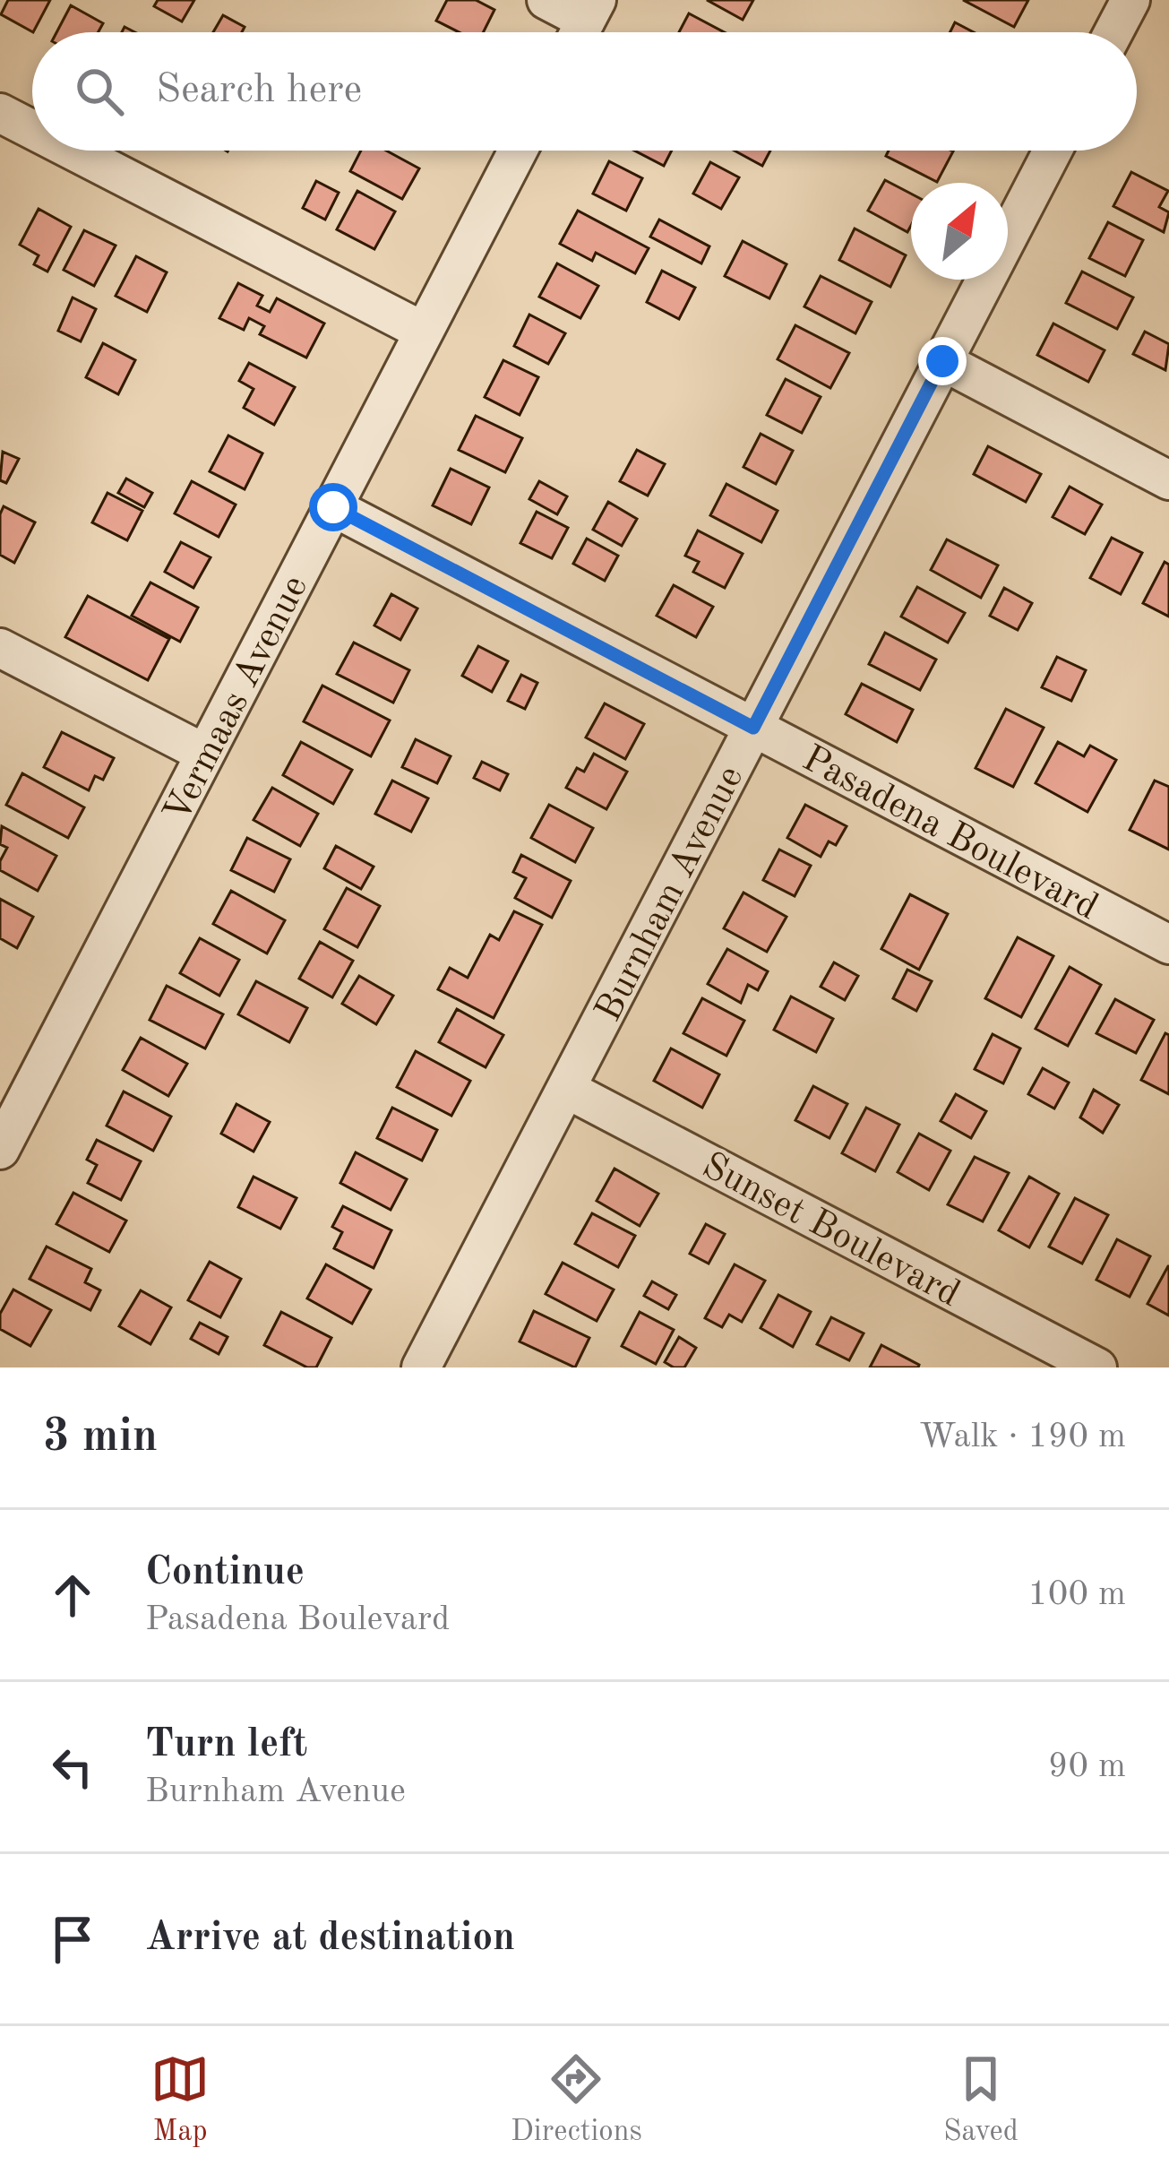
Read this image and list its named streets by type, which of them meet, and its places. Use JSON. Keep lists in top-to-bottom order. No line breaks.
{"streets":{"street":["Vermaas Avenue","Pasadena Boulevard","Burnham Avenue","Sunset Boulevard"]},"crossings":[["Vermaas Avenue","Pasadena Boulevard"],["Pasadena Boulevard","Burnham Avenue"],["Burnham Avenue","Sunset Boulevard"]],"north":"top right","page":{"search":"Search here","heading":["3 min","Walk · 190 m"],"list":[["Continue","Pasadena Boulevard","100 m"],["Turn left","Burnham Avenue","90 m"],"Arrive at destination"],"nav":["Map","Directions","Saved"]}}
